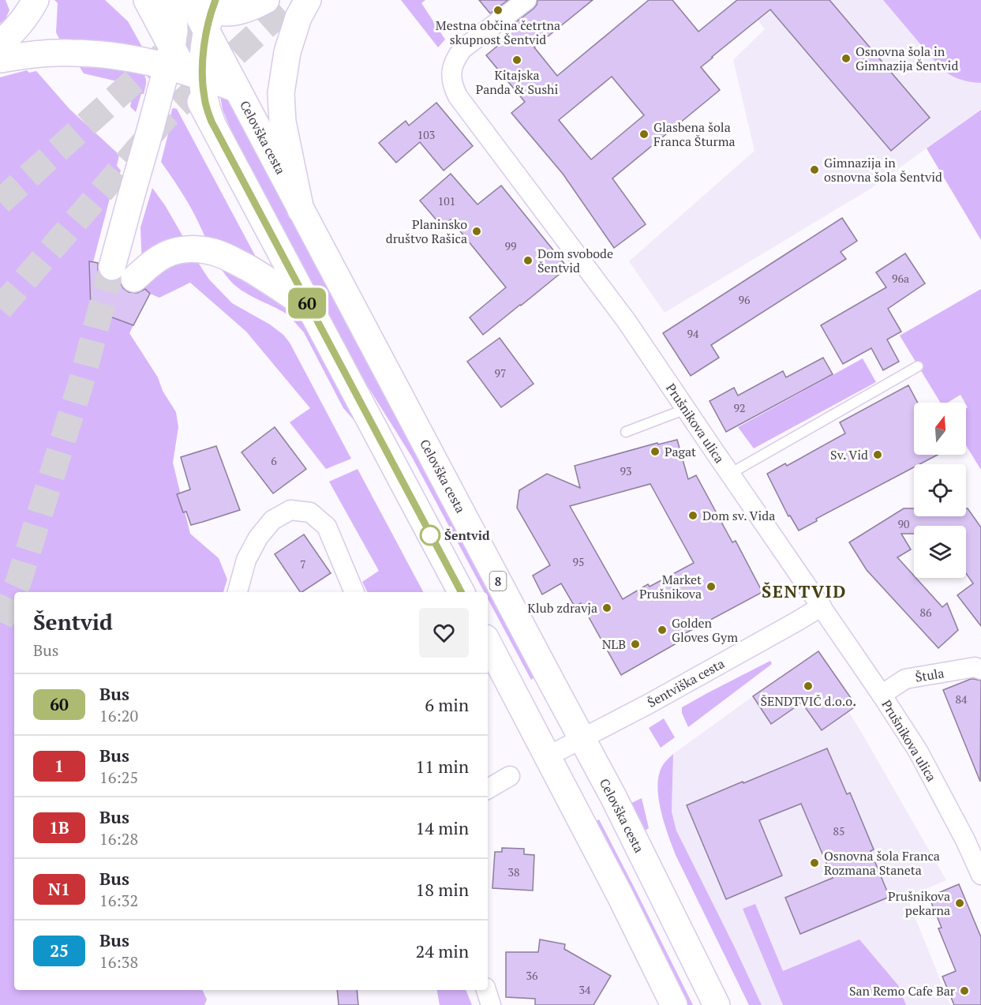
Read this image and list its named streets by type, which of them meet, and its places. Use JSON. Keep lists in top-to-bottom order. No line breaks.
{"streets":{"main road":["Celovška cesta","8"],"street":["Prušnikova ulica","Štula","Šentviška cesta"]},"crossings":[["Celovška cesta","Šentviška cesta"],["Prušnikova ulica","Štula"],["Prušnikova ulica","Šentviška cesta"]],"districts":["ŠENTVID"],"places":["Mestna občina četrtna skupnost Šentvid","Osnovna šola in Gimnazija Šentvid","Kitajska Panda & Sushi","Glasbena šola Franca Šturma","Gimnazija in osnovna šola Šentvid","Planinsko društvo Rašica","Dom svobode Šentvid","Pagat","Sv. Vid","Dom sv. Vida","Šentvid","Market Prušnikova","Klub zdravja","Golden Gloves Gym","NLB","ŠENDTVIČ d.o.o.","Osnovna šola Franca Rozmana Staneta","Prušnikova pekarna","San Remo Cafe Bar"],"lines":["bus line 60"],"house_numbers":["103","101","99","96a","96","94","97","92","6","93","90","95","7","86","84","85","38","36","34"],"north":"top","page":{"on_map":"60","heading":["Šentvid","Bus"],"list":[{"mark":"60","name":"Bus","note":"16:20","value":"6 min"},{"mark":"1","name":"Bus","note":"16:25","value":"11 min"},{"mark":"1B","name":"Bus","note":"16:28","value":"14 min"},{"mark":"N1","name":"Bus","note":"16:32","value":"18 min"},{"mark":"25","name":"Bus","note":"16:38","value":"24 min"}]}}
